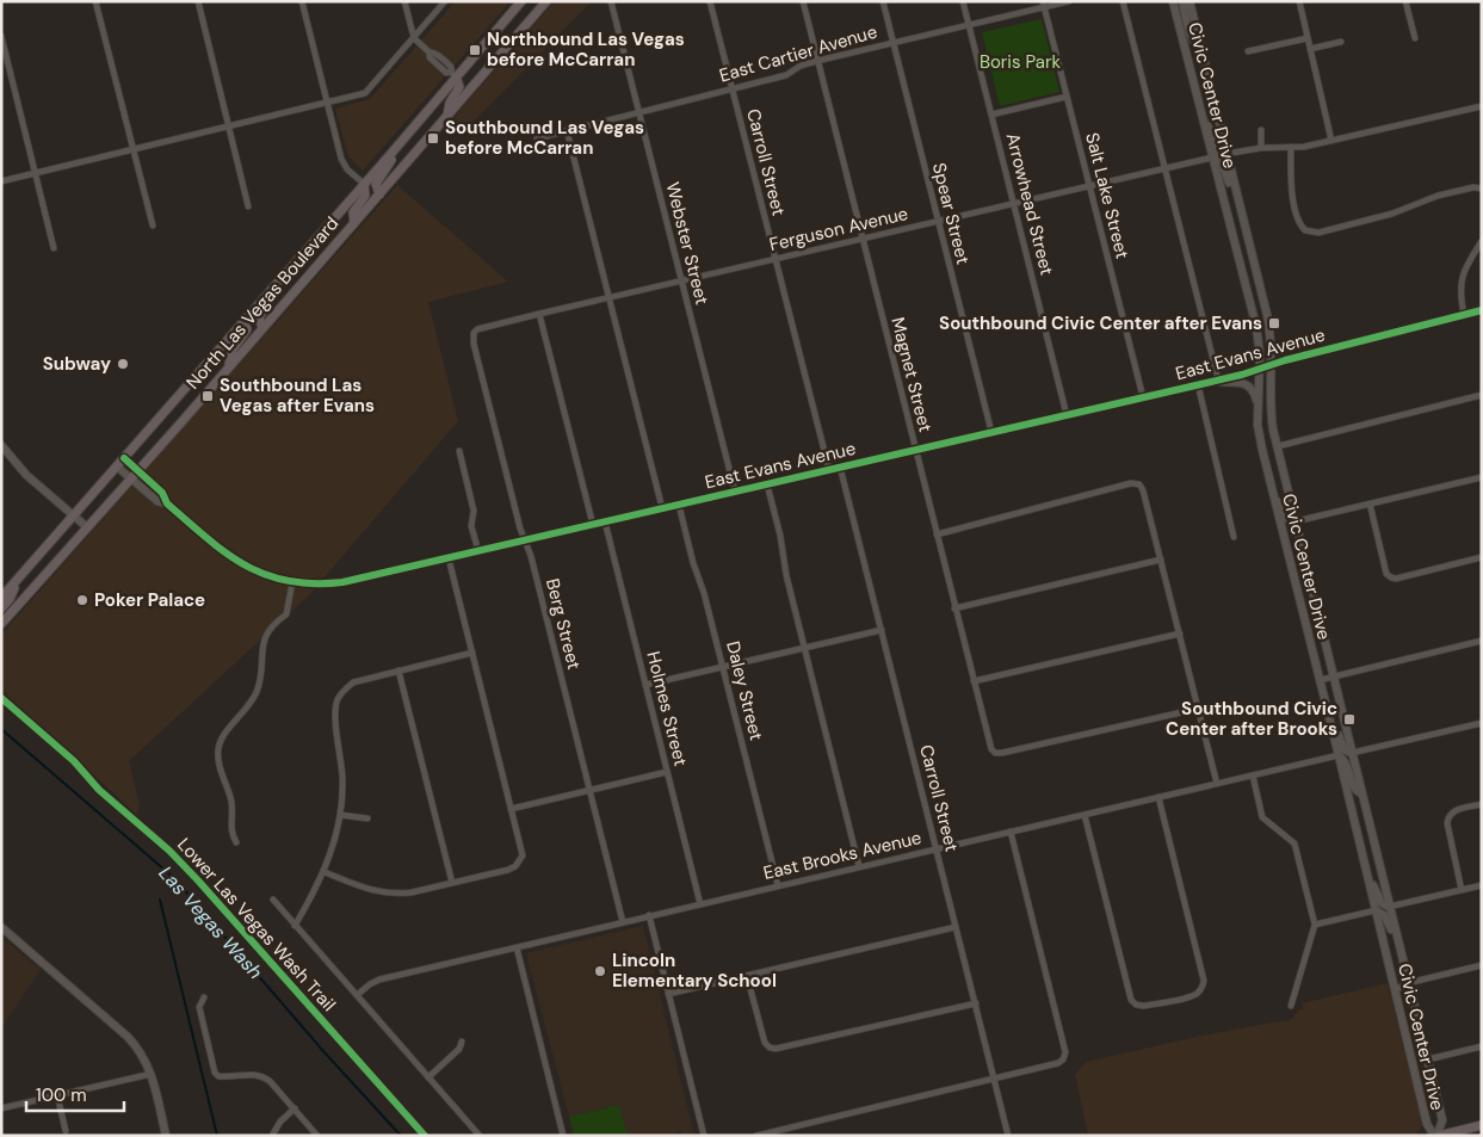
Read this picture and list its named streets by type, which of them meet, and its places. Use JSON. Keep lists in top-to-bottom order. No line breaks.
{"streets":{"main road":["Civic Center Drive","North Las Vegas Boulevard","East Evans Avenue"],"street":["East Cartier Avenue","Carroll Street","Salt Lake Street","Arrowhead Street","Spear Street","Ferguson Avenue","Webster Street","Magnet Street","Berg Street","Daley Street","Holmes Street","East Brooks Avenue"],"cycle path":["Lower Las Vegas Wash Trail"]},"crossings":[["East Cartier Avenue","Carroll Street"],["East Cartier Avenue","Salt Lake Street"],["East Cartier Avenue","Arrowhead Street"],["East Cartier Avenue","Spear Street"],["East Cartier Avenue","Webster Street"],["East Cartier Avenue","Magnet Street"],["Civic Center Drive","Ferguson Avenue"],["Civic Center Drive","East Evans Avenue"],["Civic Center Drive","East Brooks Avenue"],["Carroll Street","Ferguson Avenue"],["Carroll Street","East Evans Avenue"],["Carroll Street","East Brooks Avenue"],["Salt Lake Street","Ferguson Avenue"],["Salt Lake Street","East Evans Avenue"],["Arrowhead Street","Ferguson Avenue"],["Arrowhead Street","East Evans Avenue"],["Spear Street","Ferguson Avenue"],["Spear Street","East Evans Avenue"],["Ferguson Avenue","Webster Street"],["Ferguson Avenue","Magnet Street"],["Ferguson Avenue","Berg Street"],["Webster Street","East Evans Avenue"],["North Las Vegas Boulevard","East Evans Avenue"],["East Evans Avenue","Magnet Street"],["East Evans Avenue","Berg Street"],["East Evans Avenue","Daley Street"],["East Evans Avenue","Holmes Street"],["Berg Street","East Brooks Avenue"],["Daley Street","East Brooks Avenue"],["Holmes Street","East Brooks Avenue"]],"water":["Las Vegas Wash"],"parks":["Boris Park"],"places":{"transit":["Northbound Las Vegas before McCarran","Southbound Las Vegas before McCarran","Southbound Civic Center after Evans","Southbound Las Vegas after Evans","Southbound Civic Center after Brooks"],"other":["Subway","Poker Palace","Lincoln Elementary School"]},"scale_bar":"100 m"}
